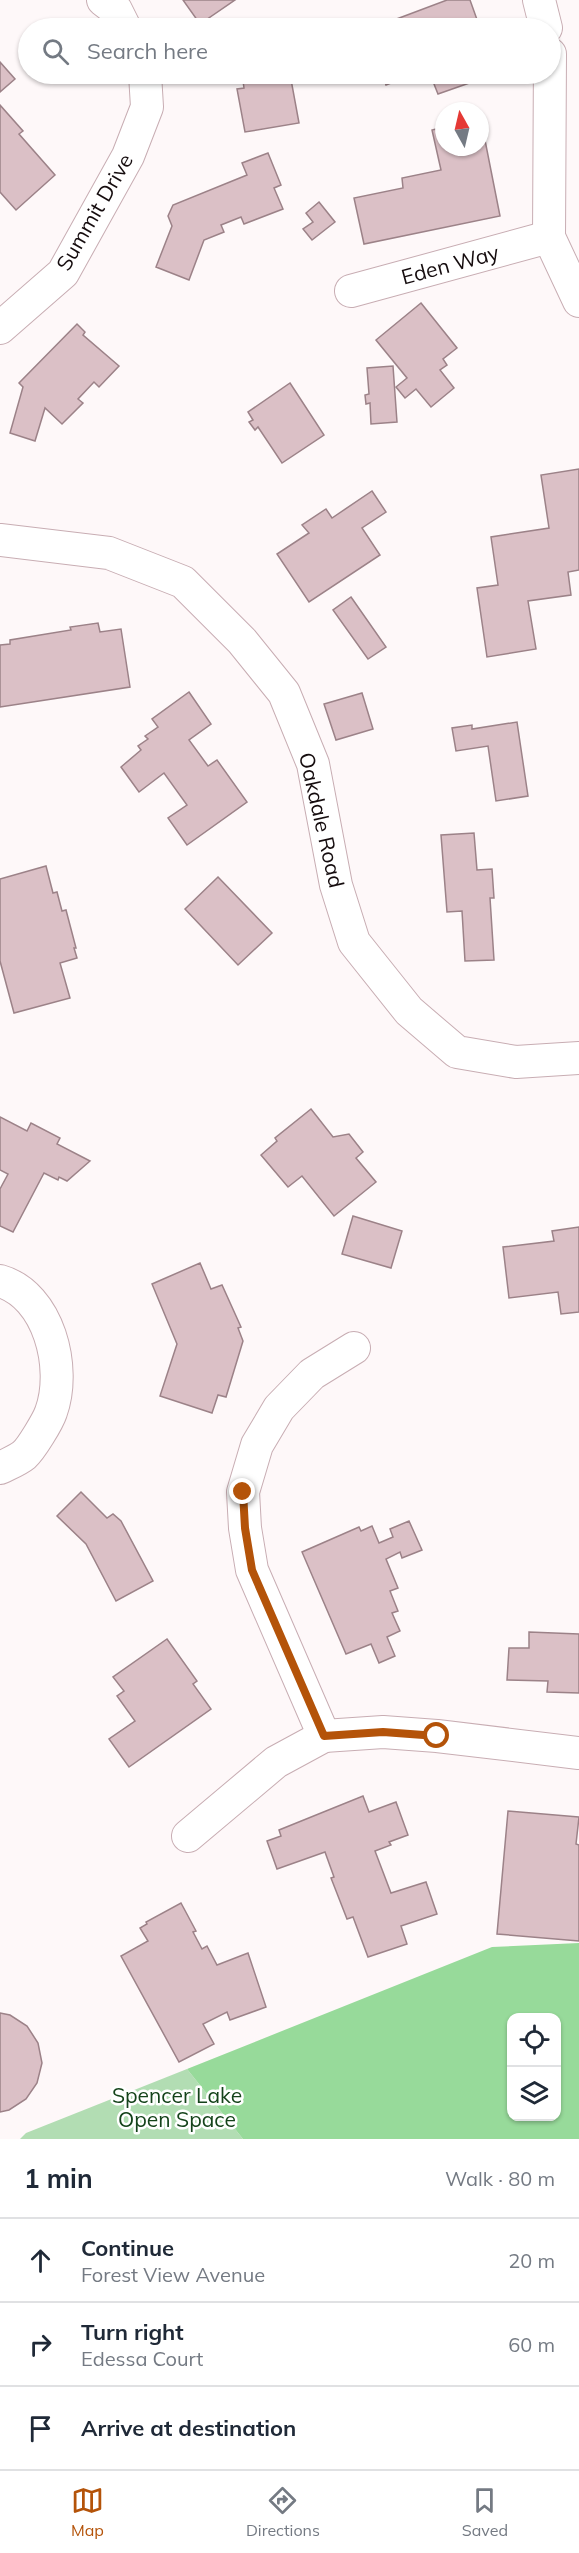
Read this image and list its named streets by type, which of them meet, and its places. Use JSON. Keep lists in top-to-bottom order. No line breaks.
{"streets":{"street":["Summit Drive","Eden Way","Oakdale Road"]},"parks":["Spencer Lake Open Space"],"north":"top","page":{"search":"Search here","heading":["1 min","Walk · 80 m"],"list":[["Continue","Forest View Avenue","20 m"],["Turn right","Edessa Court","60 m"],"Arrive at destination"],"nav":["Map","Directions","Saved"]}}
